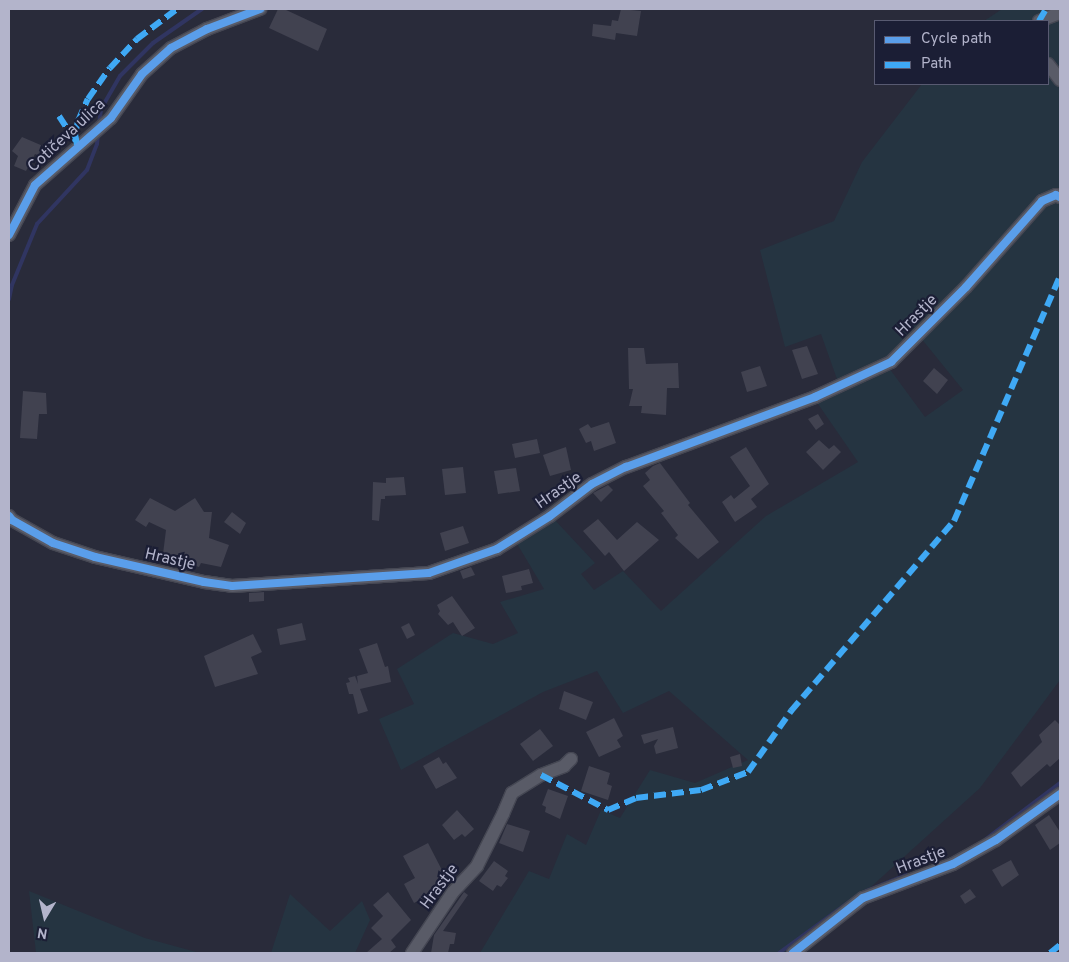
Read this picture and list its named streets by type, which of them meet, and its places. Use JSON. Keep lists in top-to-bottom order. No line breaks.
{"streets":{"street":["Cotičeva ulica","Hrastje"]},"legend":["Cycle path","Path"],"north":"bottom"}
